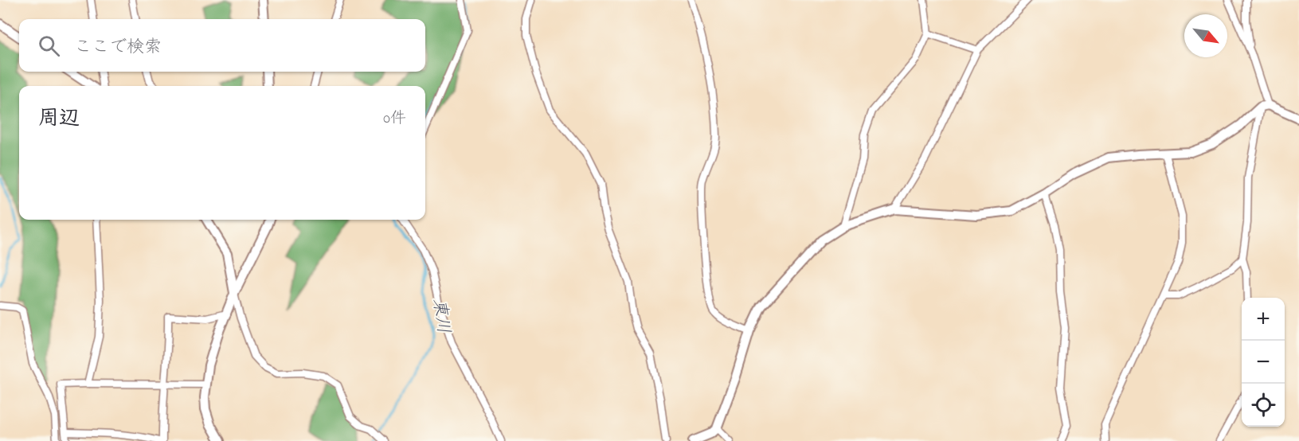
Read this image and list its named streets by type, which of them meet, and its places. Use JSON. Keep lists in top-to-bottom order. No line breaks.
{"water":["東川"],"north":"bottom right","page":{"search":"ここで検索","heading":["周辺","0件"],"map_buttons":["+","−"]}}
